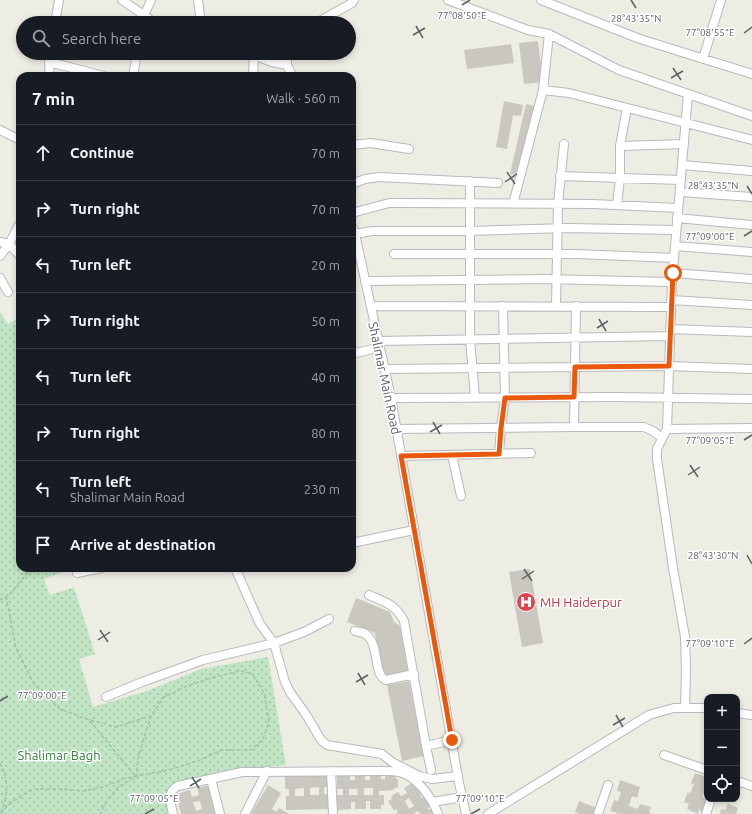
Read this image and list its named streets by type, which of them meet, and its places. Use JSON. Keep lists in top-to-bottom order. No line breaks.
{"streets":{"street":["Shalimar Main Road"]},"parks":["Shalimar Bagh"],"places":{"hospital":["MH Haiderpur"]},"page":{"search":"Search here","heading":["7 min","Walk · 560 m"],"list":[["Continue","70 m"],["Turn right","70 m"],["Turn left","20 m"],["Turn right","50 m"],["Turn left","40 m"],["Turn right","80 m"],["Turn left","Shalimar Main Road","230 m"],"Arrive at destination"],"map_buttons":["+","−"]},"coordinates":["77°08'50\"E","28°43'35\"N","77°08'55\"E","77°09'00\"E","77°09'05\"E","28°43'30\"N","77°09'10\"E"]}
